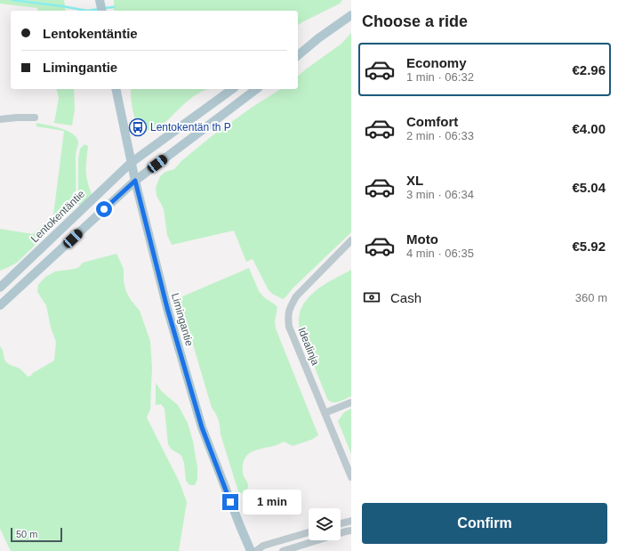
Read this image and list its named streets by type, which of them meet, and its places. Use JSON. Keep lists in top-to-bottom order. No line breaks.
{"streets":{"main road":["Lentokentäntie","Limingantie"],"street":["Idealinja"]},"crossings":[["Lentokentäntie","Limingantie"]],"places":{"bus stop":["Lentokentän th P"]},"scale_bar":"50 m","page":{"heading":"Choose a ride","banner":["Lentokentäntie","Limingantie"],"list":[{"name":"Economy","note":"1 min · 06:32","value":"€2.96"},{"name":"Comfort","note":"2 min · 06:33","value":"€4.00"},{"name":"XL","note":"3 min · 06:34","value":"€5.04"},{"name":"Moto","note":"4 min · 06:35","value":"€5.92"}],"pay":["Cash","360 m"],"bubble":"1 min","buttons":"Confirm","scale":"50 m"}}
